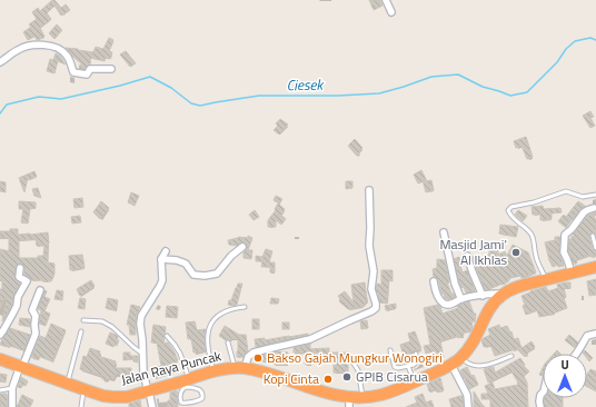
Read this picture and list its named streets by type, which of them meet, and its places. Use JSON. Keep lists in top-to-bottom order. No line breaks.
{"streets":{"highway":["Jalan Raya Puncak"]},"water":["Ciesek"],"places":["Masjid Jami' Al Ikhlas","Bakso Gajah Mungkur Wonogiri","GPIB Cisarua","Kopi Cinta"],"north":"top"}
